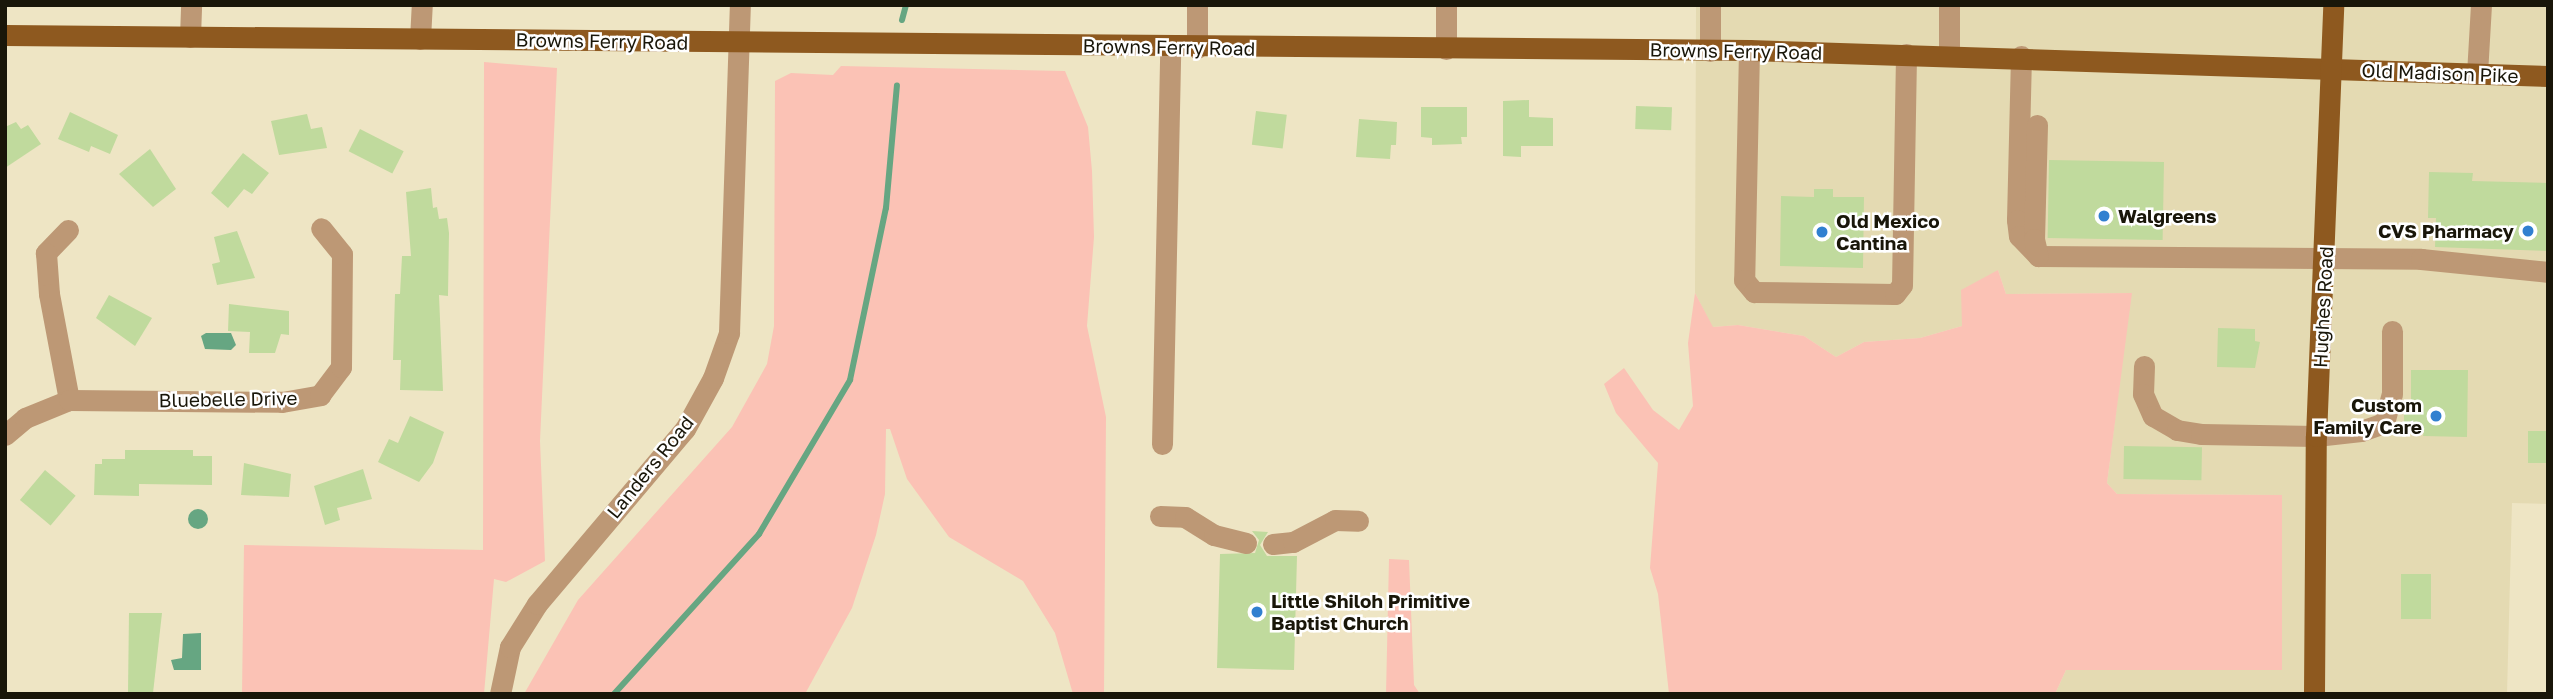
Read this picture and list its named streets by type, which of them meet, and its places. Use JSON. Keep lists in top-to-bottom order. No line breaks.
{"streets":{"main road":["Browns Ferry Road","Old Madison Pike","Hughes Road"],"street":["Bluebelle Drive","Landers Road"]},"crossings":[["Browns Ferry Road","Old Madison Pike"],["Browns Ferry Road","Hughes Road"],["Browns Ferry Road","Landers Road"],["Old Madison Pike","Hughes Road"]],"places":["Walgreens","CVS Pharmacy","Old Mexico Cantina","Custom Family Care","Little Shiloh Primitive Baptist Church"]}
